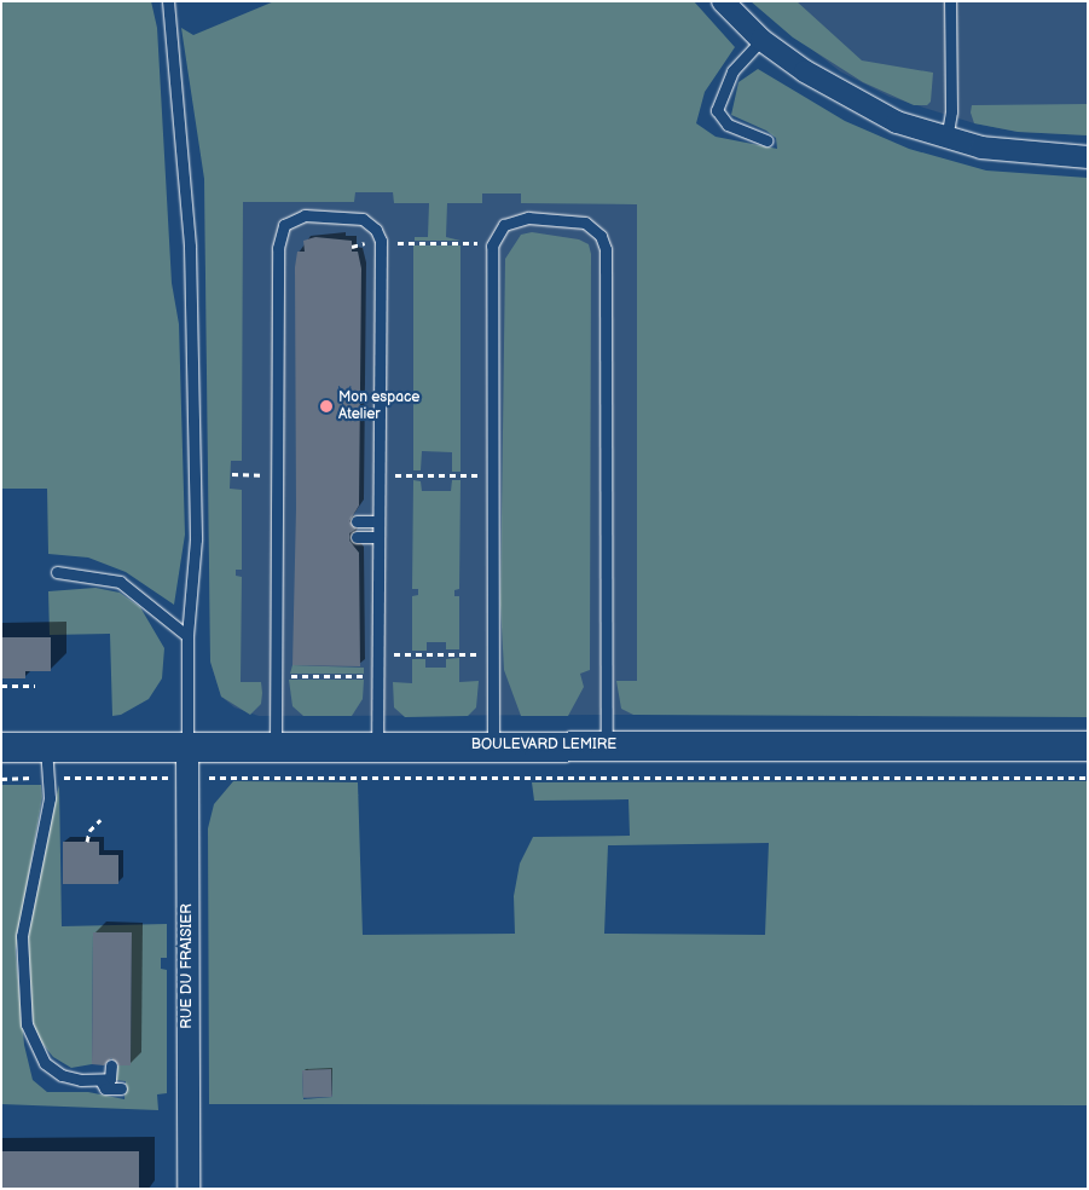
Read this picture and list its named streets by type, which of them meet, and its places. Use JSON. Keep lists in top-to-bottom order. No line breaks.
{"streets":{"main road":["BOULEVARD LEMIRE"],"street":["RUE DU FRAISIER"]},"crossings":[["BOULEVARD LEMIRE","RUE DU FRAISIER"]],"places":["Mon espace Atelier"]}
